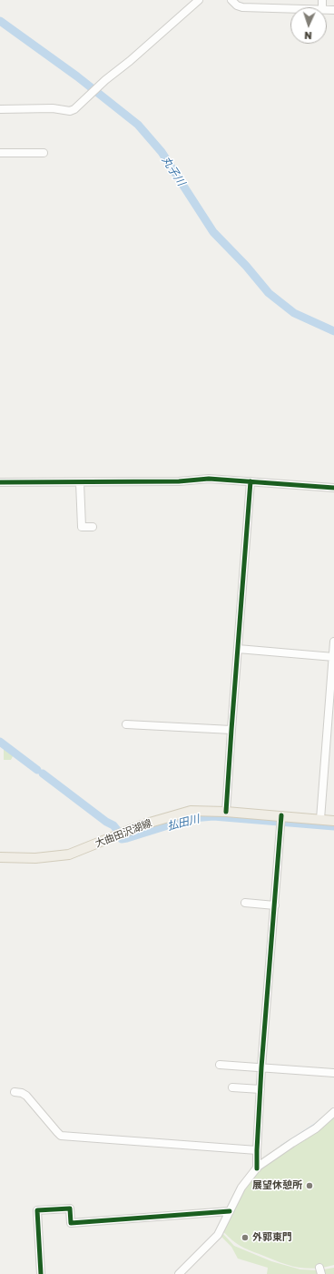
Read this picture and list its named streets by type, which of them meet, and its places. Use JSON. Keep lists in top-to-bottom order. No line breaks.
{"streets":{"main road":["大曲田沢湖線"]},"water":["丸子川","払田川"],"places":["展望休憩所","外郭東門"],"north":"bottom"}
